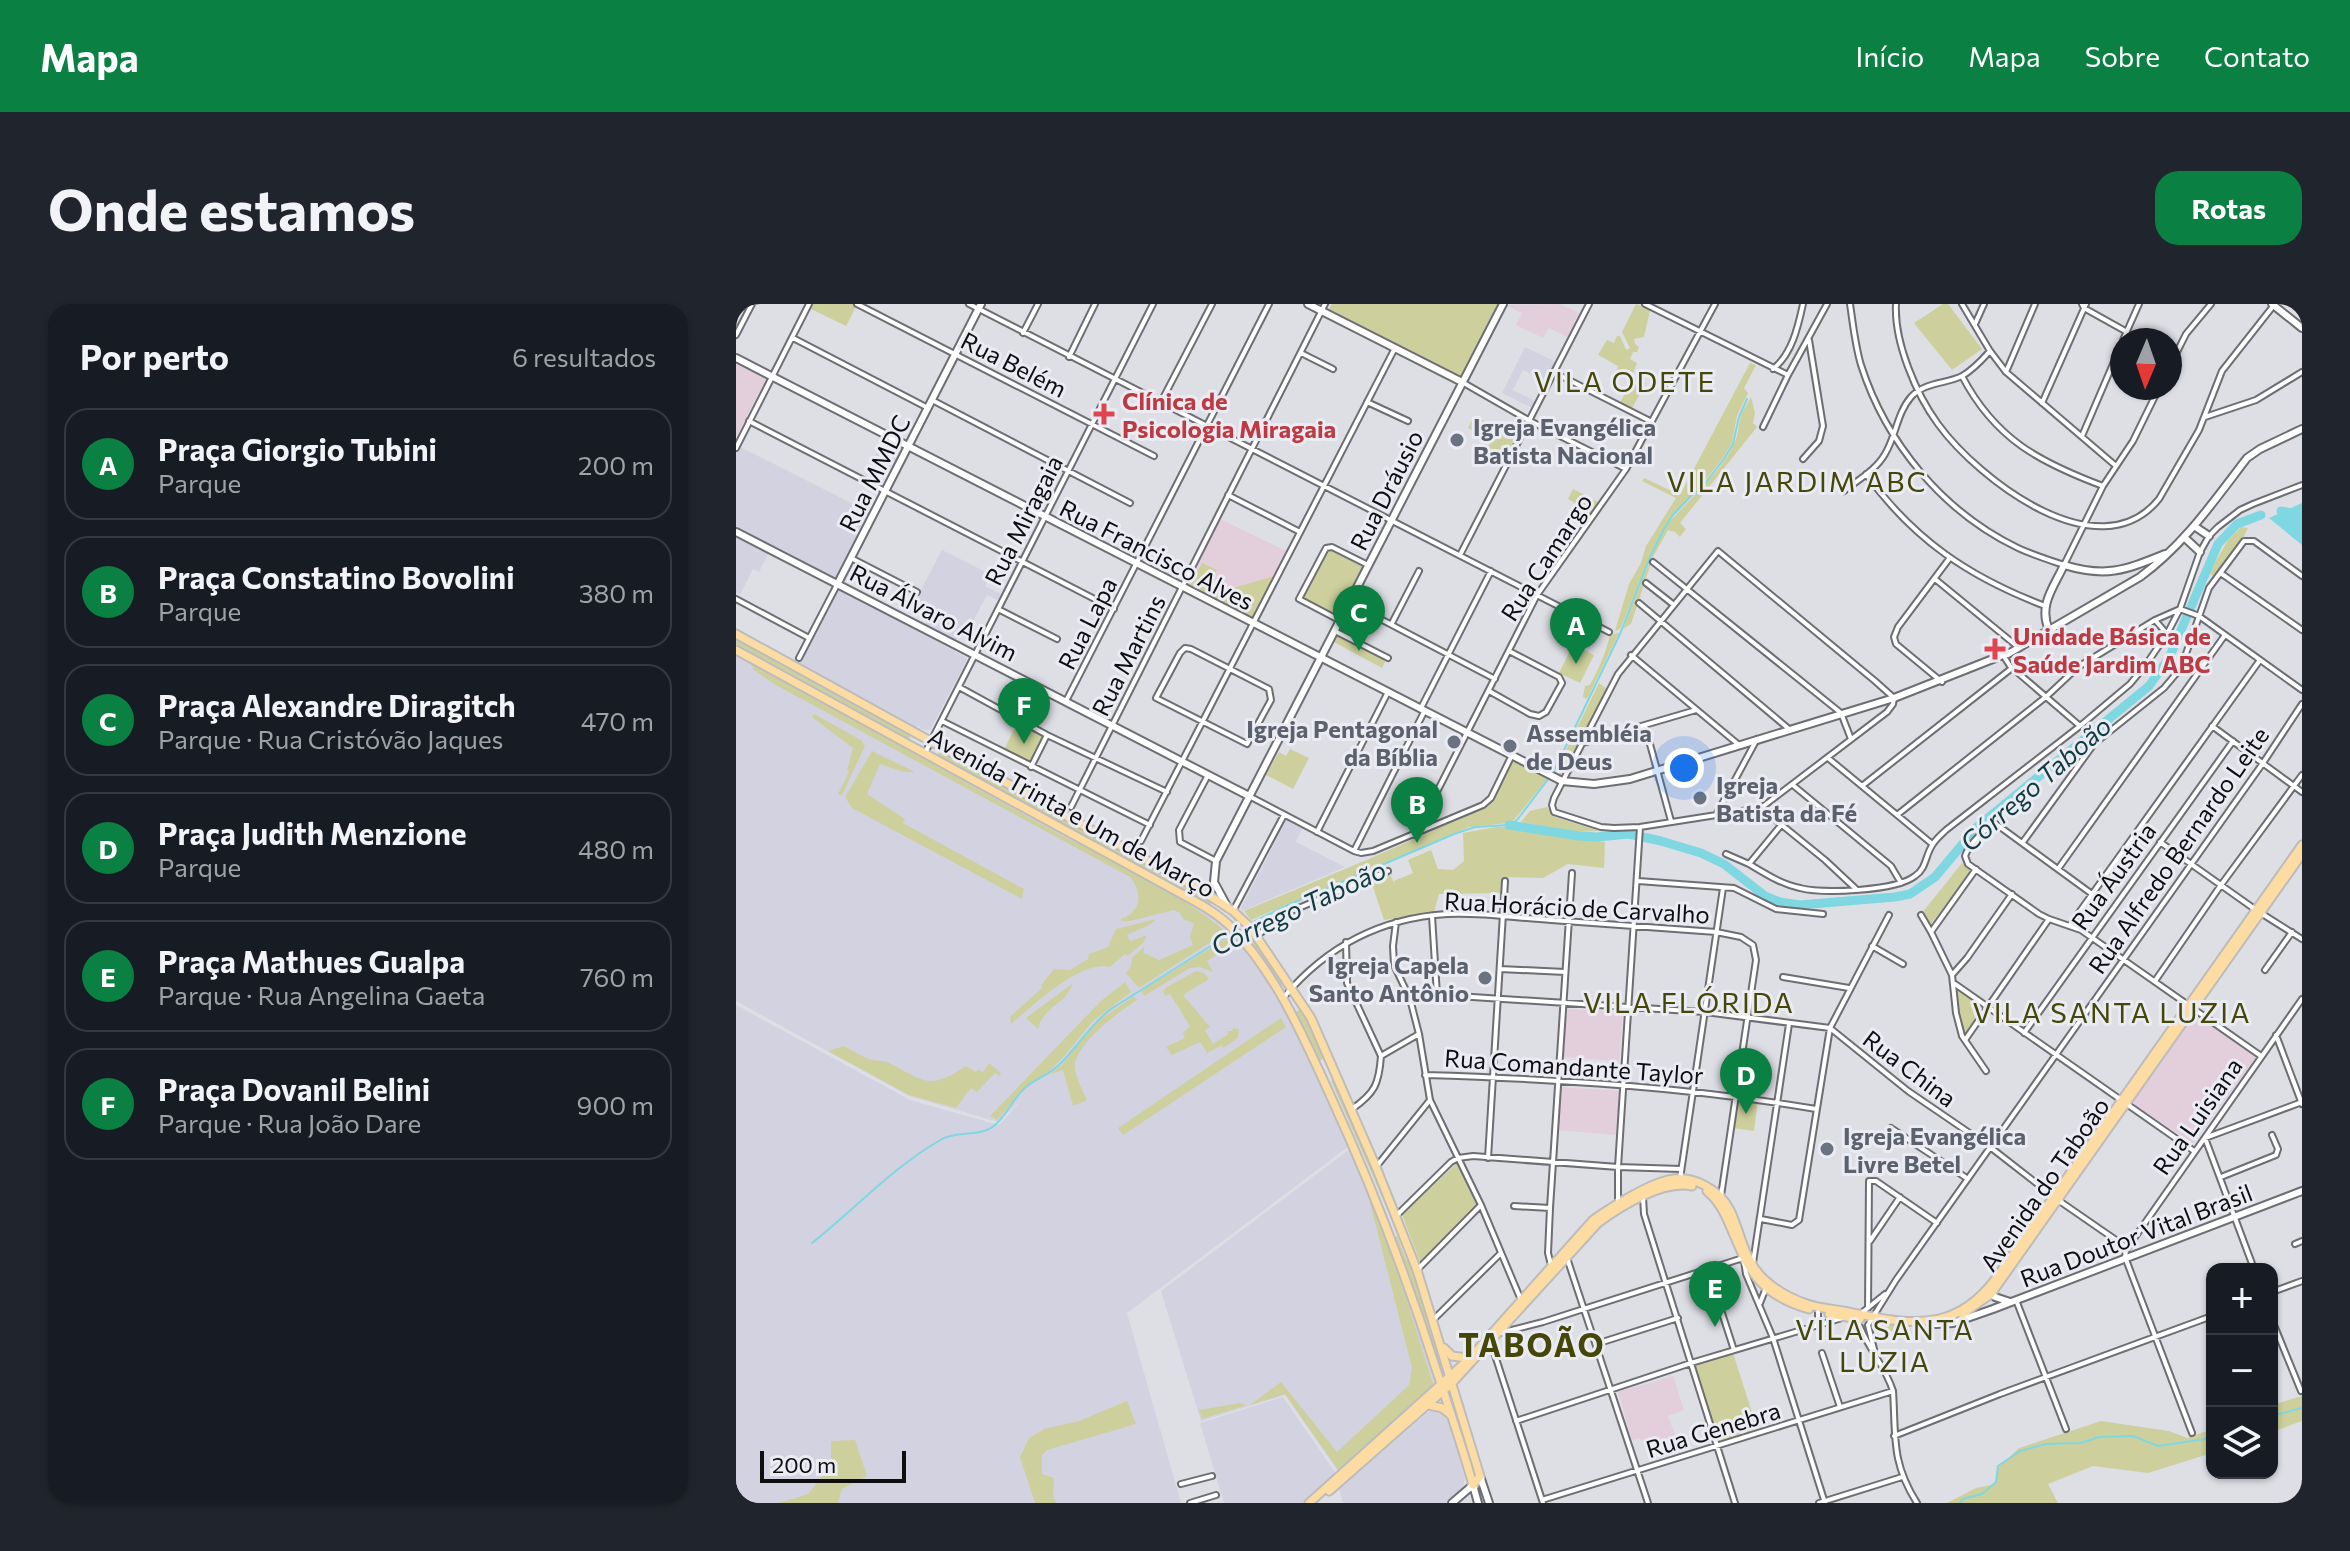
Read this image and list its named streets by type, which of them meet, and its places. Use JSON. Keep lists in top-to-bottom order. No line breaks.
{"streets":{"main road":["Avenida Trinta e Um de Março","Avenida do Taboão"],"street":["Rua Belém","Rua MMDC","Rua Dráusio","Rua Miragaia","Rua Francisco Alves","Rua Camargo","Rua Álvaro Alvim","Rua Lapa","Rua Martins","Rua Alfredo Bernardo Leite","Rua Áustria","Rua Horácio de Carvalho","Rua Comandante Taylor","Rua China","Rua Luisiana","Rua Doutor Vital Brasil","Rua Genebra"]},"crossings":[["Rua Belém","Rua MMDC"],["Rua Belém","Rua Miragaia"],["Rua MMDC","Rua Francisco Alves"],["Rua MMDC","Rua Álvaro Alvim"],["Rua Dráusio","Rua Francisco Alves"],["Rua Dráusio","Rua Álvaro Alvim"],["Rua Miragaia","Rua Francisco Alves"],["Rua Miragaia","Rua Álvaro Alvim"],["Rua Miragaia","Avenida Trinta e Um de Março"],["Rua Francisco Alves","Rua Camargo"],["Rua Francisco Alves","Rua Lapa"],["Rua Francisco Alves","Rua Martins"],["Rua Álvaro Alvim","Rua Lapa"],["Rua Álvaro Alvim","Rua Martins"],["Avenida Trinta e Um de Março","Rua Horácio de Carvalho"],["Avenida Trinta e Um de Março","Avenida do Taboão"],["Rua Alfredo Bernardo Leite","Rua China"],["Rua Alfredo Bernardo Leite","Avenida do Taboão"],["Rua China","Rua Luisiana"],["Rua China","Avenida do Taboão"],["Rua Luisiana","Rua Doutor Vital Brasil"],["Avenida do Taboão","Rua Doutor Vital Brasil"]],"districts":["VILA ODETE","VILA JARDIM ABC","VILA FLÓRIDA","VILA SANTA LUZIA","VILA SANTA LUZIA","TABOÃO"],"water":["Córrego Taboão"],"places":{"health":["Clínica de Psicologia Miragaia","Unidade Básica de Saúde Jardim ABC"],"other":["Igreja Evangélica Batista Nacional","Igreja Pentagonal da Bíblia","Assembléia de Deus","Igreja Batista da Fé","Igreja Capela Santo Antônio","Igreja Evangélica Livre Betel"]},"scale_bar":"200 m","north":"bottom","page":{"header":"Mapa","nav":["Início","Mapa","Sobre","Contato"],"buttons":"Rotas","title":"Onde estamos","heading":["Por perto","6 resultados"],"list":[{"mark":"A","name":"Praça Giorgio Tubini","note":"Parque","value":"200 m"},{"mark":"B","name":"Praça Constatino Bovolini","note":"Parque","value":"380 m"},{"mark":"C","name":"Praça Alexandre Diragitch","note":"Parque · Rua Cristóvão Jaques","value":"470 m"},{"mark":"D","name":"Praça Judith Menzione","note":"Parque","value":"480 m"},{"mark":"E","name":"Praça Mathues Gualpa","note":"Parque · Rua Angelina Gaeta","value":"760 m"},{"mark":"F","name":"Praça Dovanil Belini","note":"Parque · Rua João Dare","value":"900 m"}],"pins":["C","A","F","B","D","E"],"map_buttons":["+","−"],"scale":"200 m"}}
